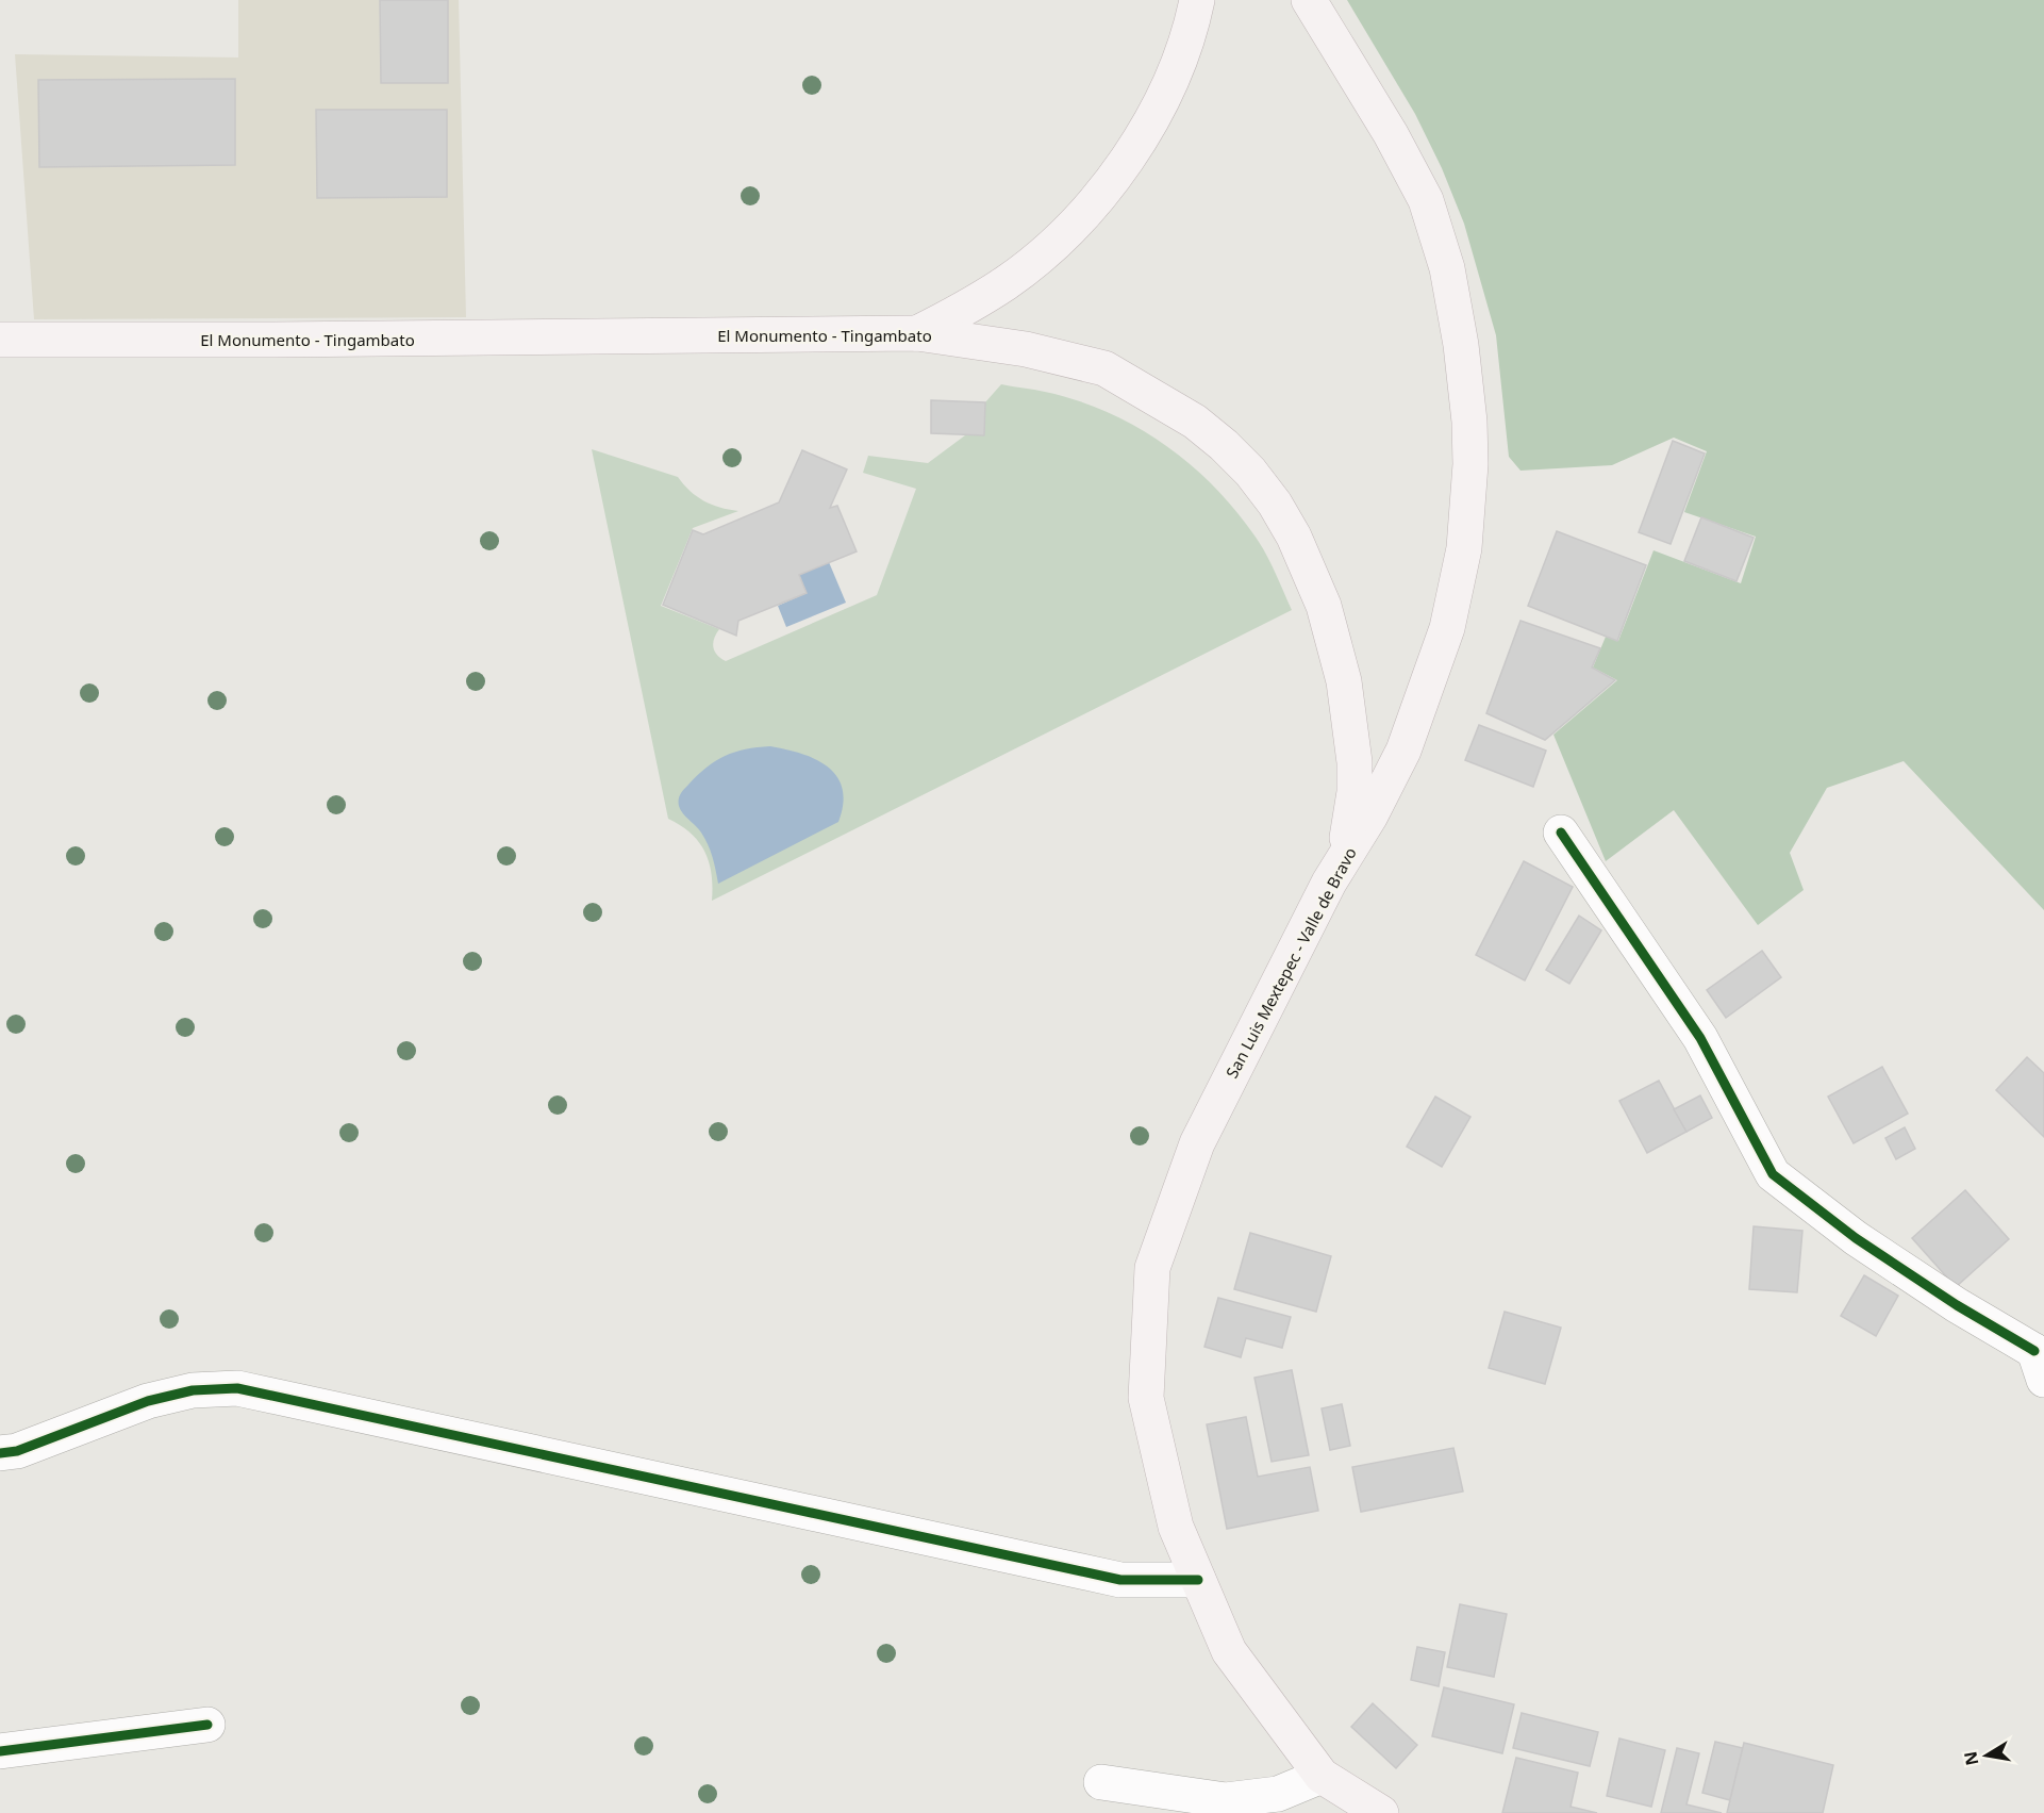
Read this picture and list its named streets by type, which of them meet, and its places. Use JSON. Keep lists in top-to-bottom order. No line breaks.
{"streets":{"main road":["El Monumento - Tingambato","San Luis Mextepec - Valle de Bravo"]},"crossings":[["El Monumento - Tingambato","San Luis Mextepec - Valle de Bravo"]],"north":"left"}
